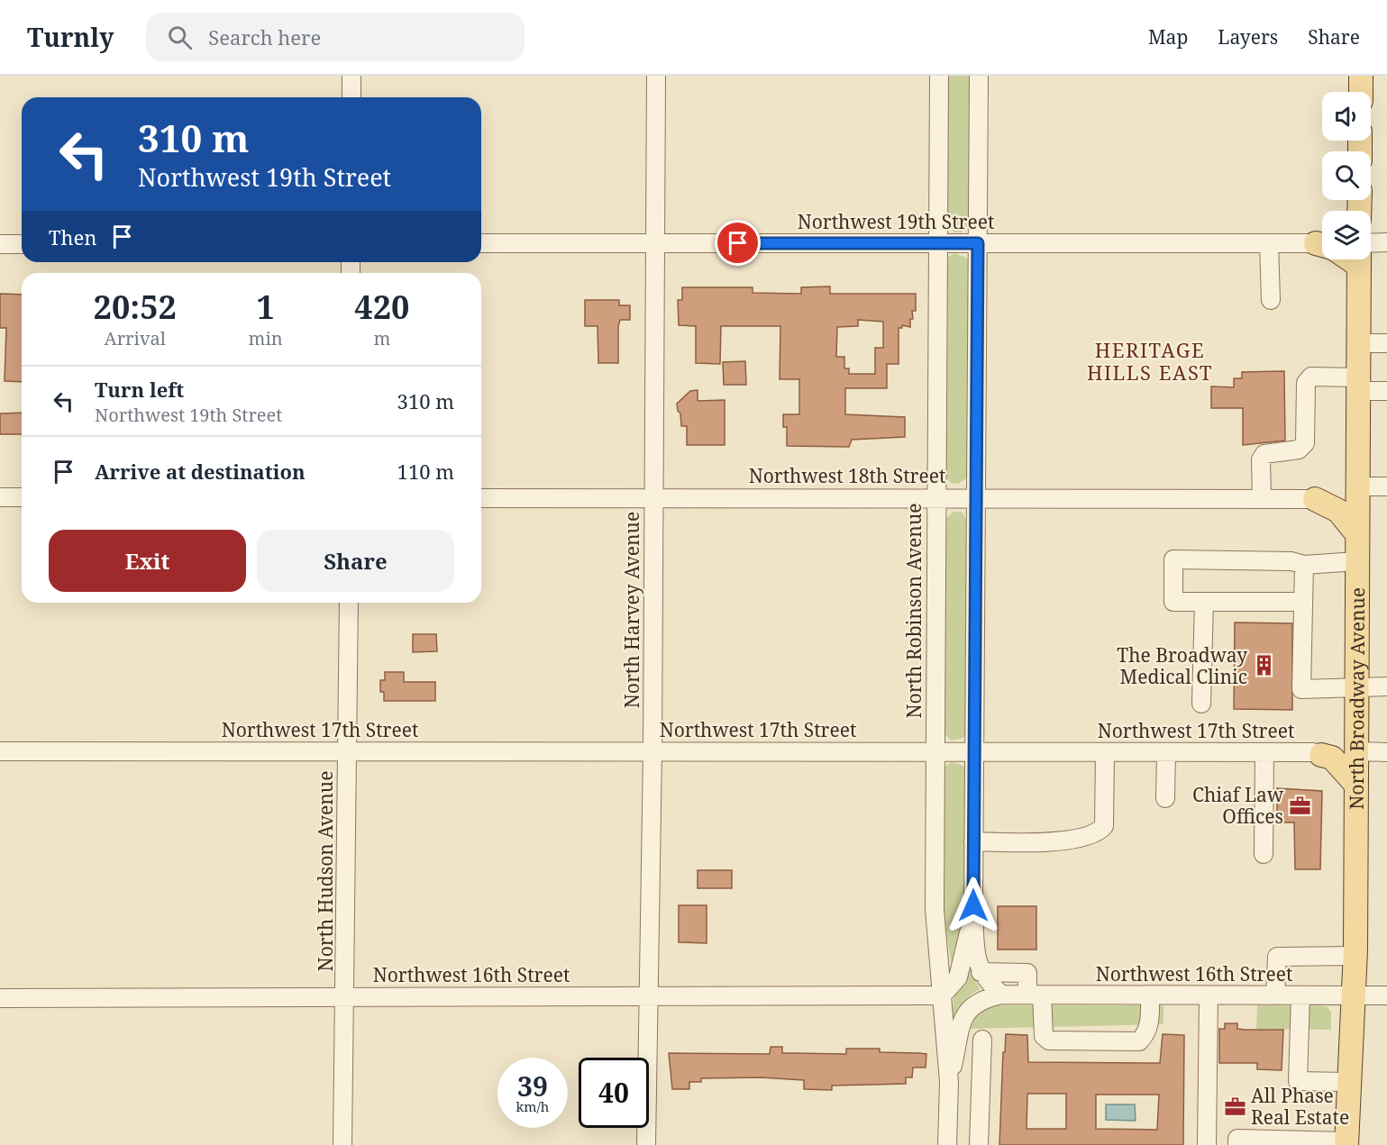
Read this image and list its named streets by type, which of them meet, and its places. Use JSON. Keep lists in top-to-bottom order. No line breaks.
{"streets":{"main road":["North Broadway Avenue"],"street":["Northwest 19th Street","Northwest 18th Street","North Harvey Avenue","North Robinson Avenue","Northwest 17th Street","North Hudson Avenue","Northwest 16th Street"]},"crossings":[["Northwest 19th Street","North Harvey Avenue"],["Northwest 19th Street","North Robinson Avenue"],["Northwest 18th Street","North Harvey Avenue"],["Northwest 18th Street","North Robinson Avenue"],["North Harvey Avenue","Northwest 17th Street"],["North Harvey Avenue","Northwest 16th Street"],["North Robinson Avenue","Northwest 17th Street"],["North Robinson Avenue","Northwest 16th Street"],["North Broadway Avenue","Northwest 16th Street"],["Northwest 17th Street","North Hudson Avenue"],["North Hudson Avenue","Northwest 16th Street"]],"districts":["HERITAGE HILLS EAST"],"places":{"building":["The Broadway Medical Clinic"],"office":["Chiaf Law Offices","All Phase Real Estate"]},"page":{"header":"Turnly","search":"Search here","nav":["Map","Layers","Share"],"turn":["310 m","Northwest 19th Street"],"then":"Then","eta":["20:52","Arrival","1","min","420","m"],"list":[{"name":"Turn left","note":"Northwest 19th Street","value":"310 m"},{"name":"Arrive at destination","value":"110 m"}],"buttons":["Exit","Share"],"speed":"39 km/h","limit":"40"}}
